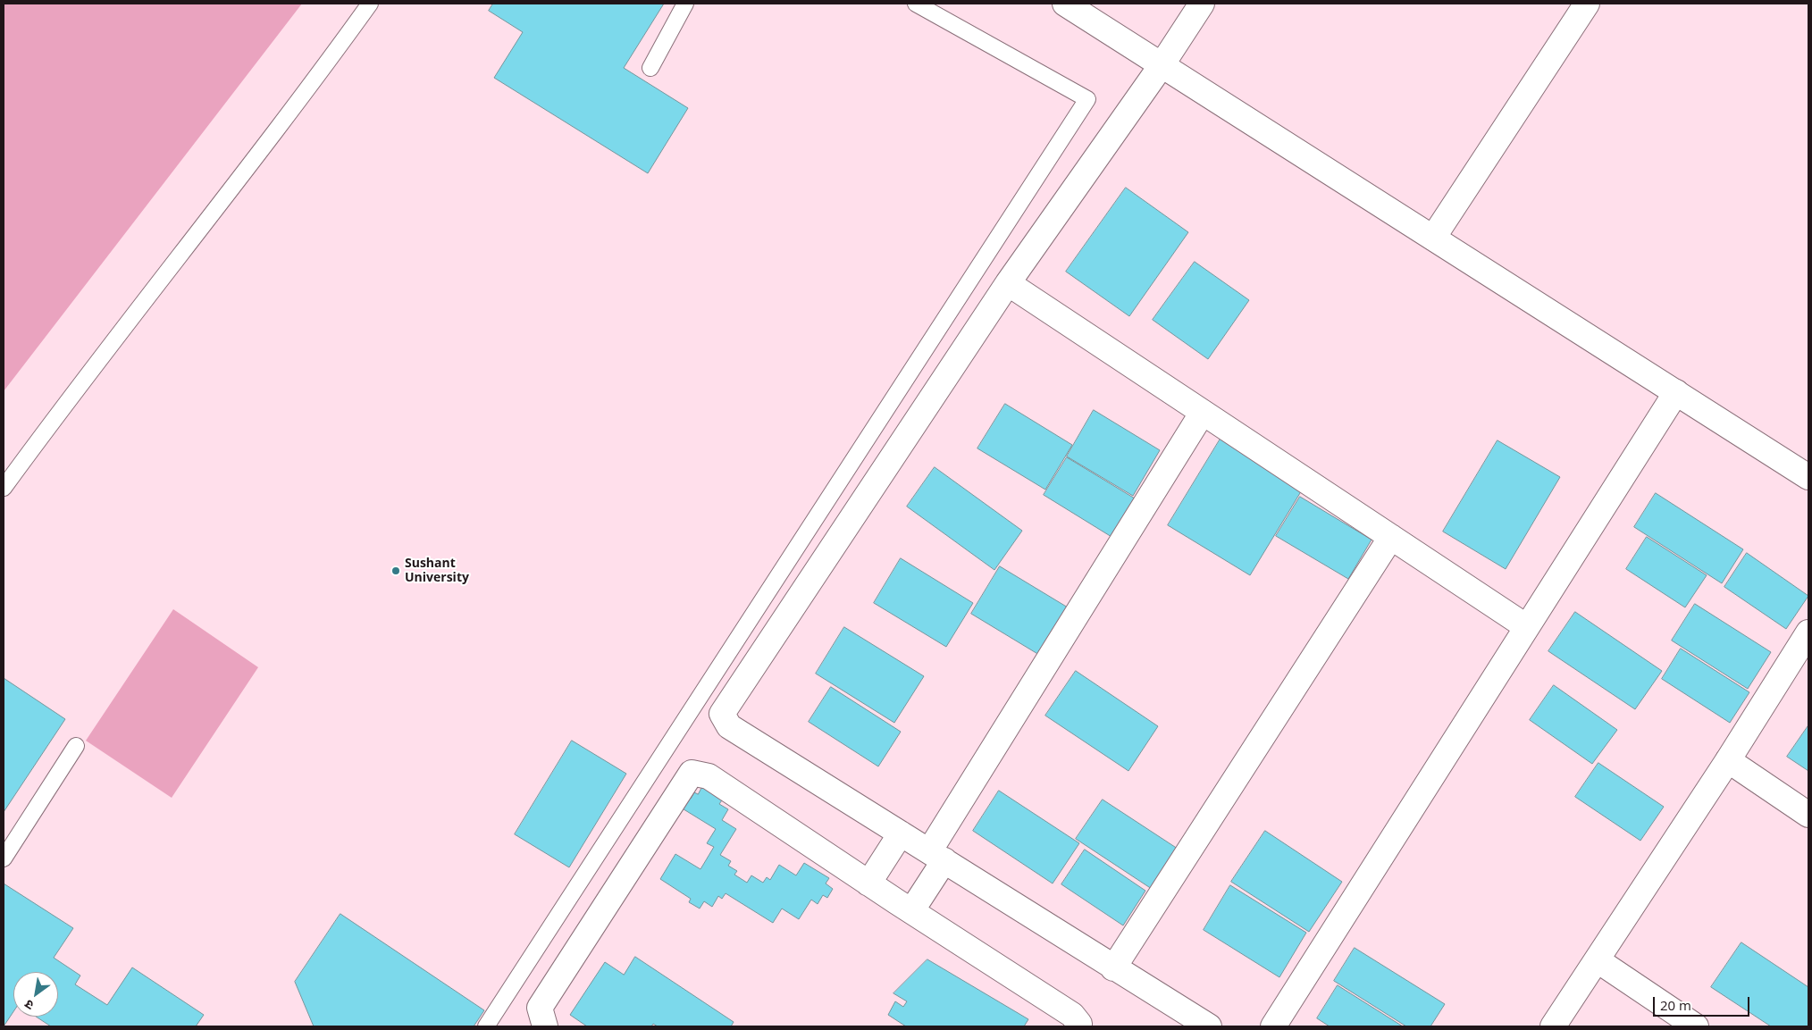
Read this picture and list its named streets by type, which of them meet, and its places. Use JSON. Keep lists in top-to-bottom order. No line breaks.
{"places":["Sushant University"],"scale_bar":"20 m","north":"bottom left"}
